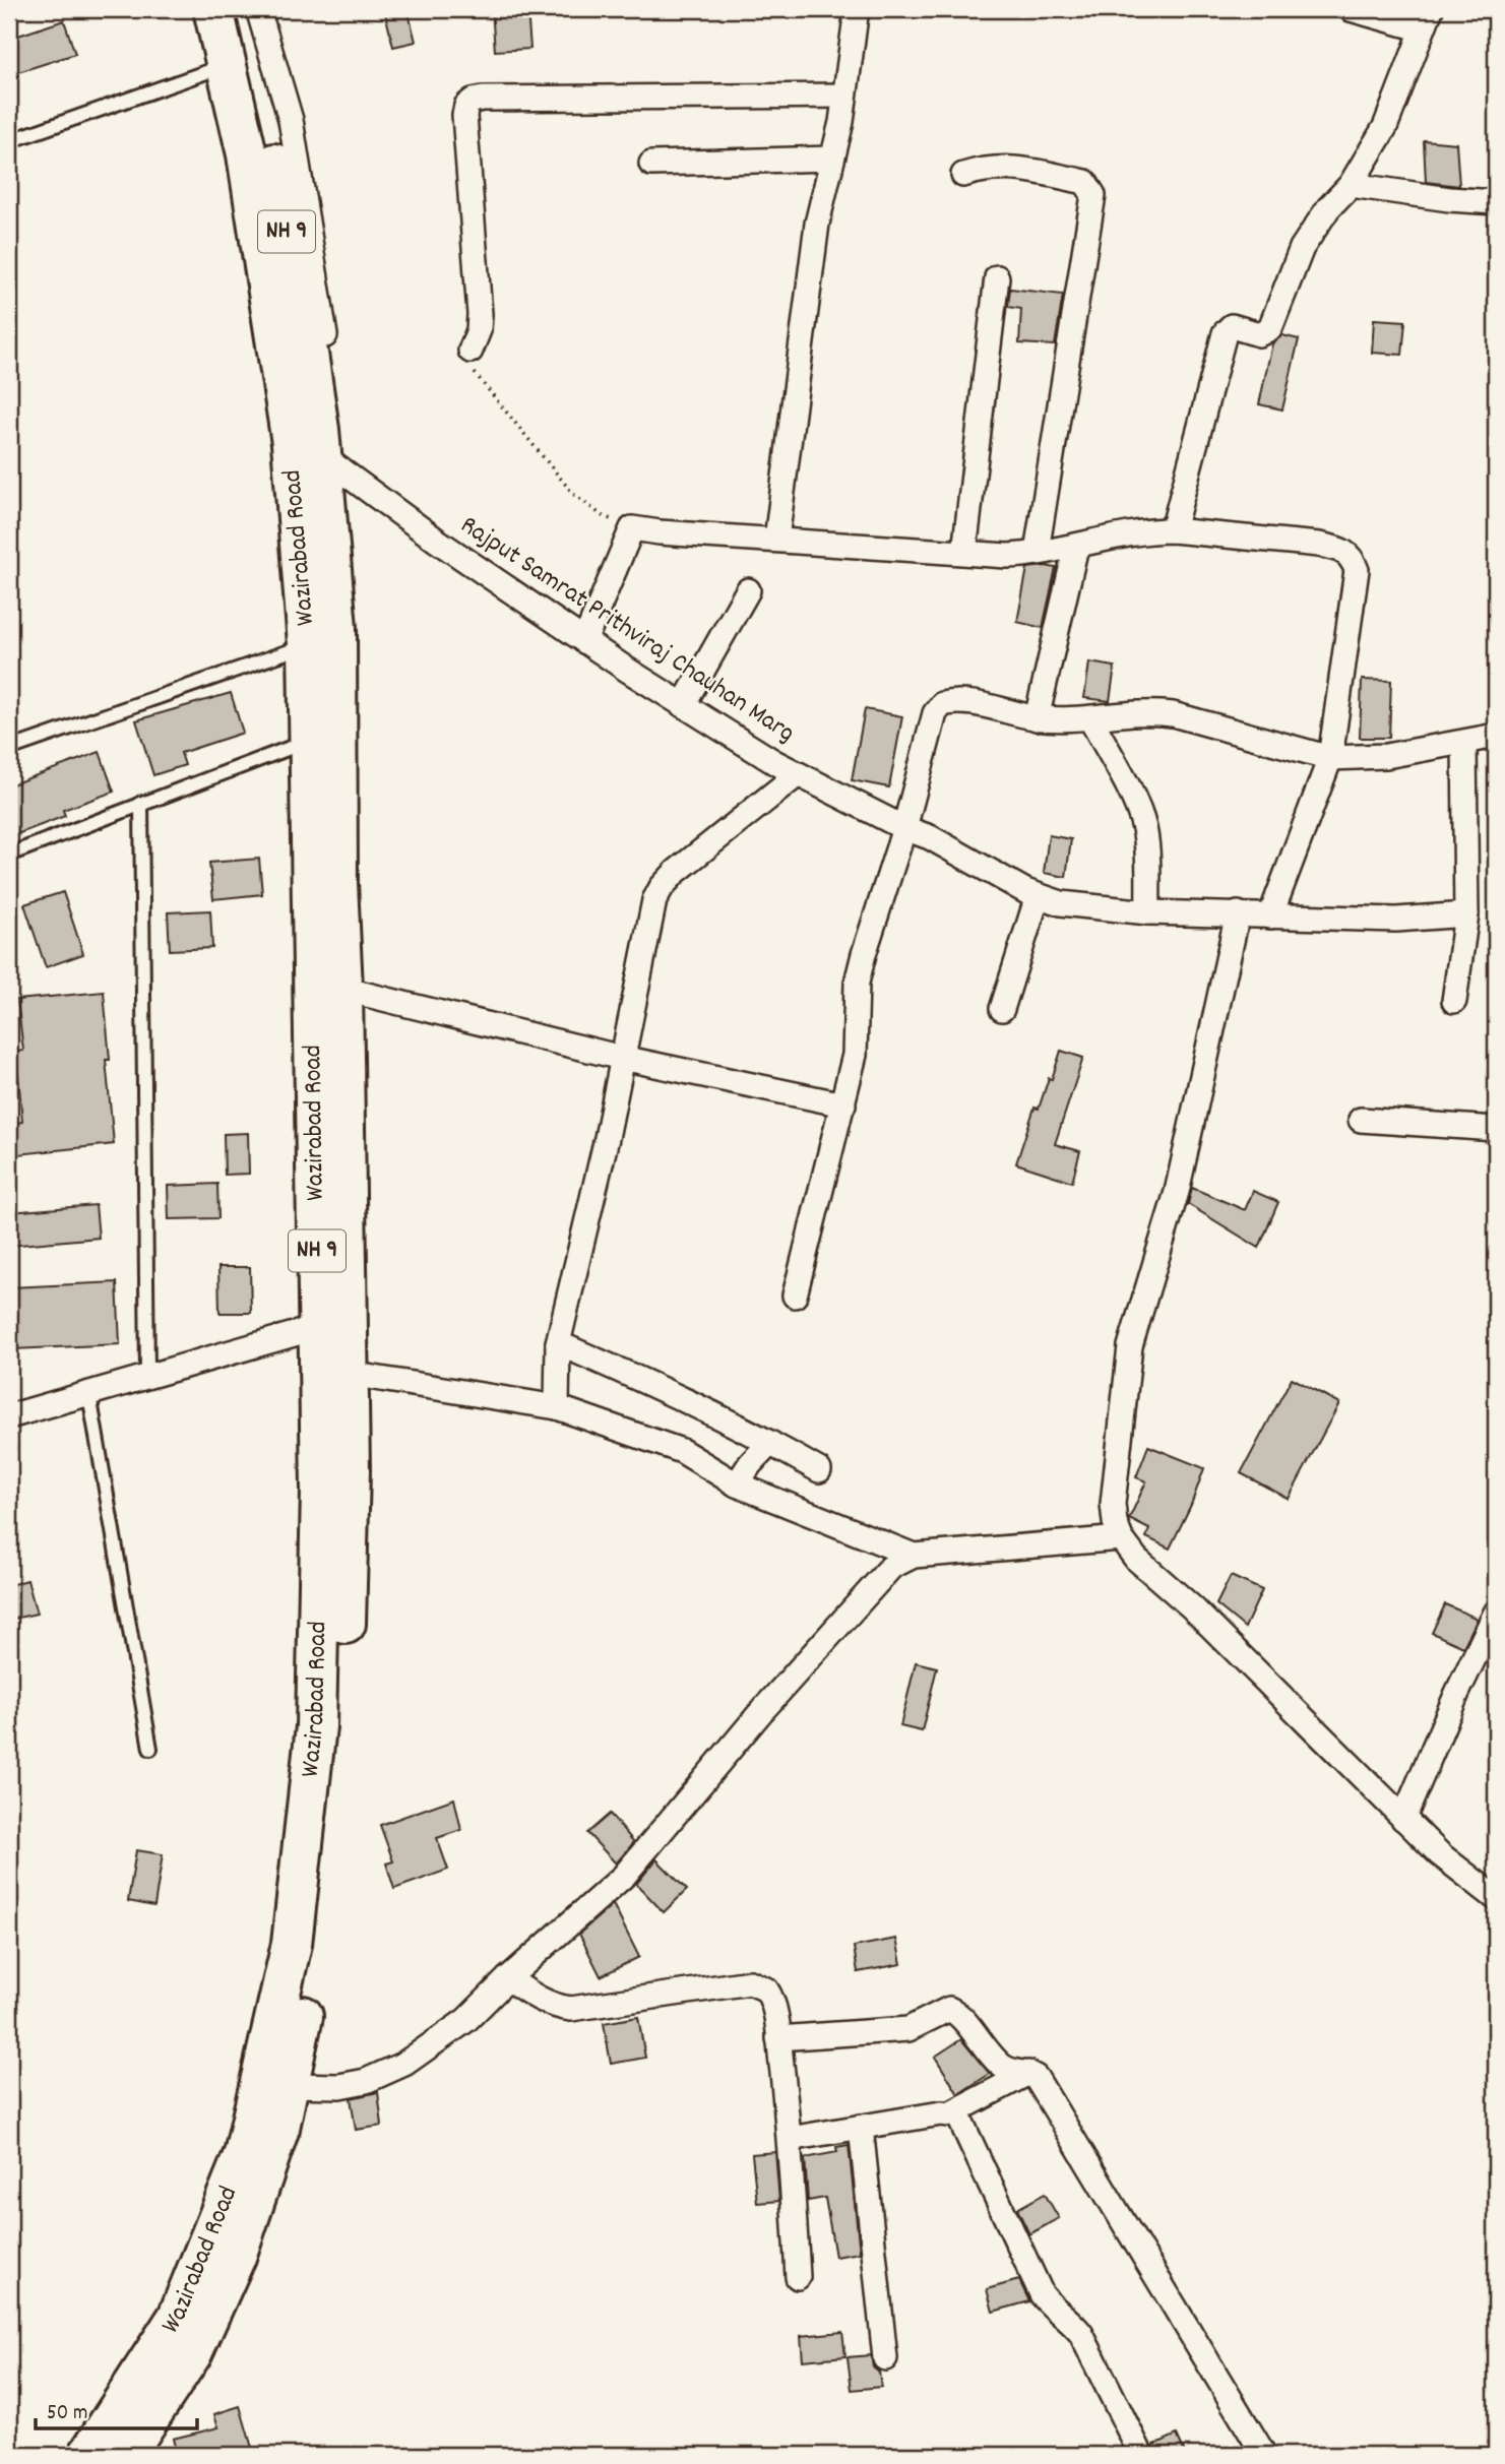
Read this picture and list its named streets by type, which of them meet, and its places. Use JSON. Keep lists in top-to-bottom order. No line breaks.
{"streets":{"highway":["NH 9","Wazirabad Road"],"street":["Rajput Samrat Prithviraj Chauhan Marg"]},"crossings":[["Wazirabad Road","Rajput Samrat Prithviraj Chauhan Marg"]],"scale_bar":"50 m"}
